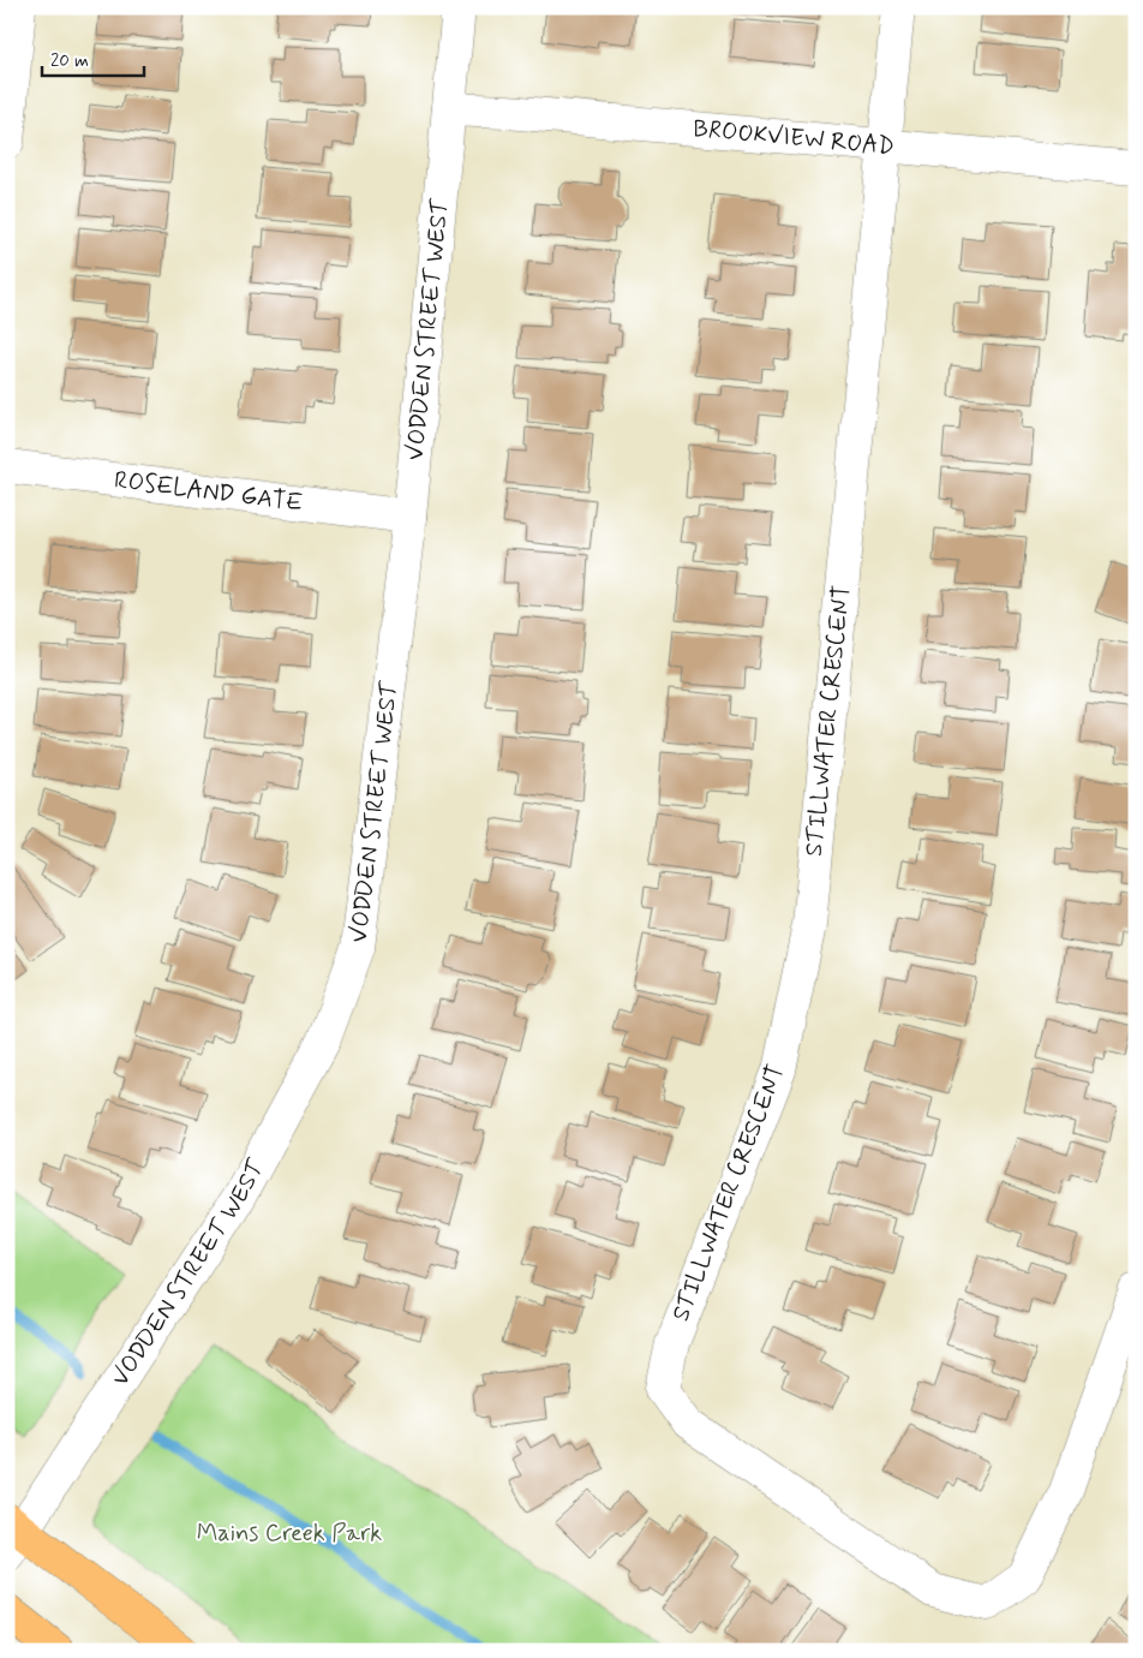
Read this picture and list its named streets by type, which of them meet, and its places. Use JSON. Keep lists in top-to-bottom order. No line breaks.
{"streets":{"street":["BROOKVIEW ROAD","VODDEN STREET WEST","ROSELAND GATE","STILLWATER CRESCENT"]},"crossings":[["BROOKVIEW ROAD","VODDEN STREET WEST"],["BROOKVIEW ROAD","STILLWATER CRESCENT"],["VODDEN STREET WEST","ROSELAND GATE"]],"parks":["Mains Creek Park"],"scale_bar":"20 m"}
